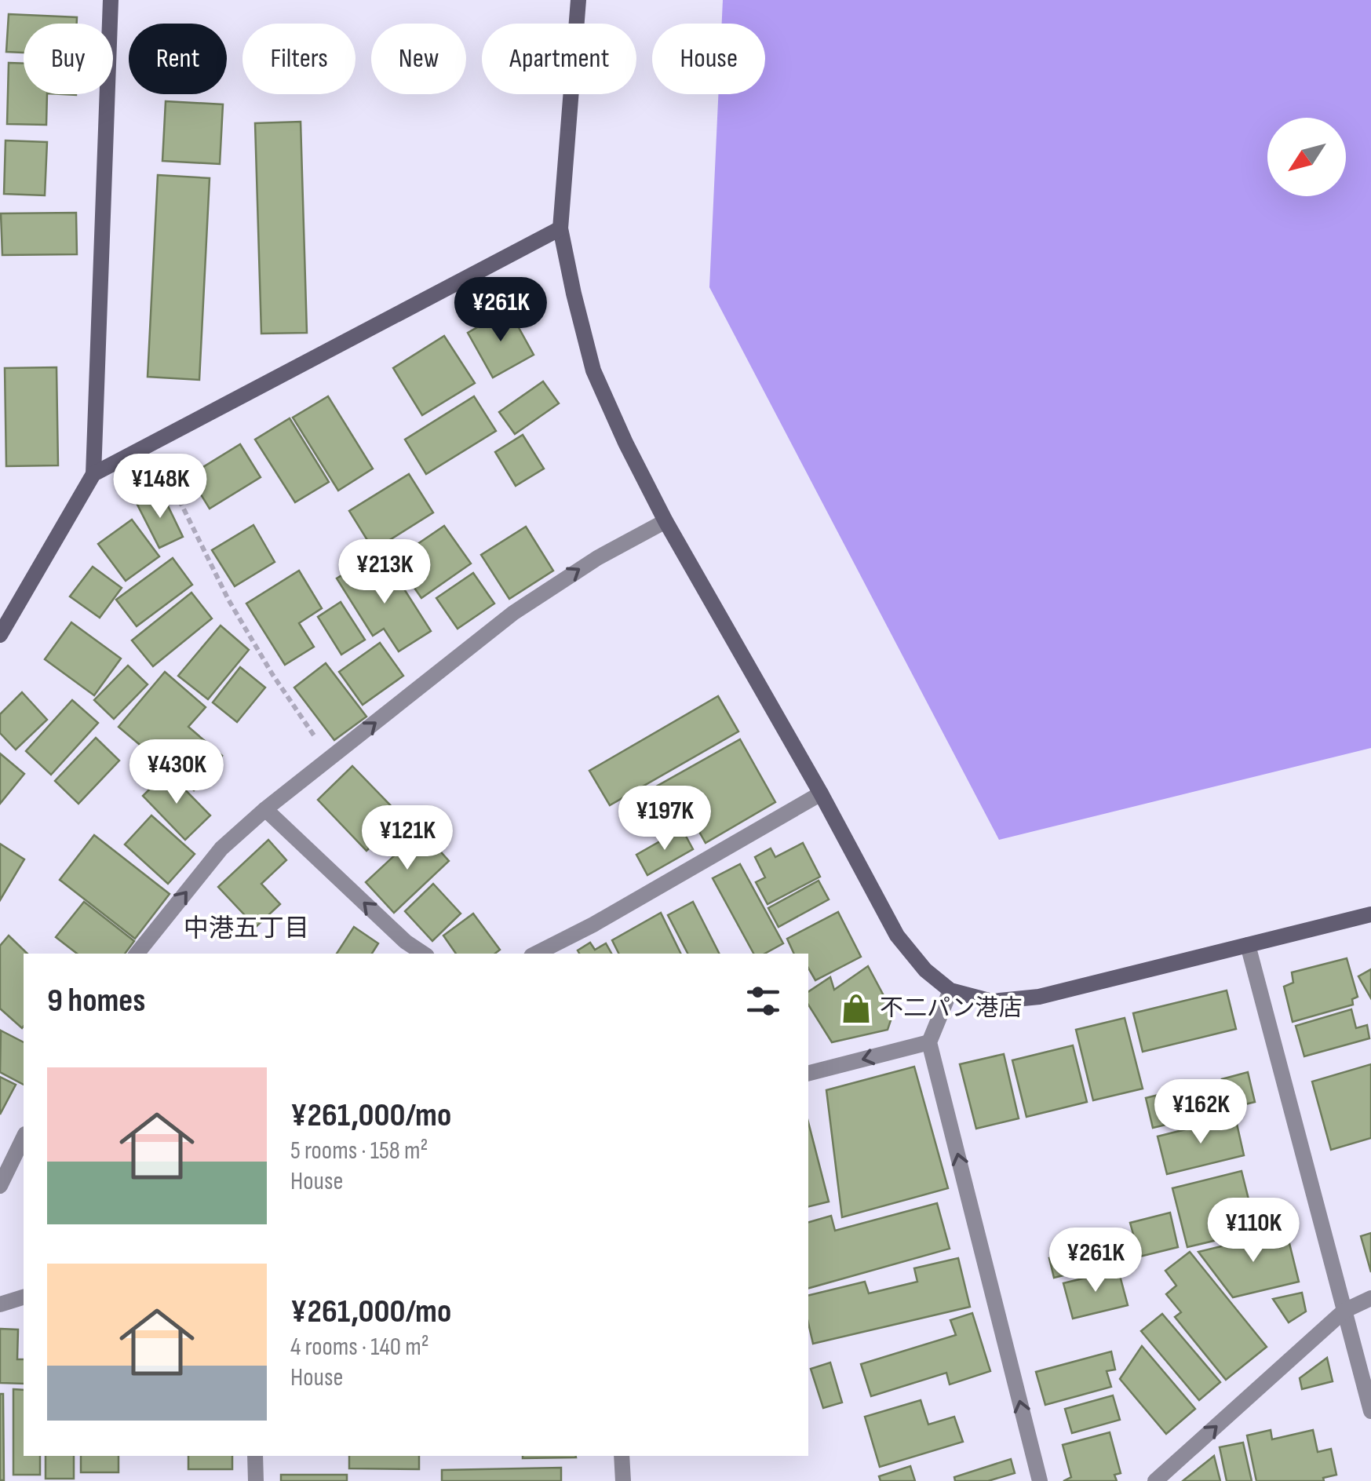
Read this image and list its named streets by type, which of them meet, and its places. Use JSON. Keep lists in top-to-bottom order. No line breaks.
{"districts":["中港五丁目"],"places":{"shop":["不二パン港店"]},"north":"bottom left","page":{"chip":["Buy","Rent","Filters","New","Apartment","House"],"price":["¥261K","¥148K","¥213K","¥430K","¥197K","¥121K","¥162K","¥110K","¥261K"],"heading":"9 homes","list":[{"name":"¥261,000/mo","note":"5 rooms · 158 m² · House"},{"name":"¥261,000/mo","note":"4 rooms · 140 m² · House"}]}}
